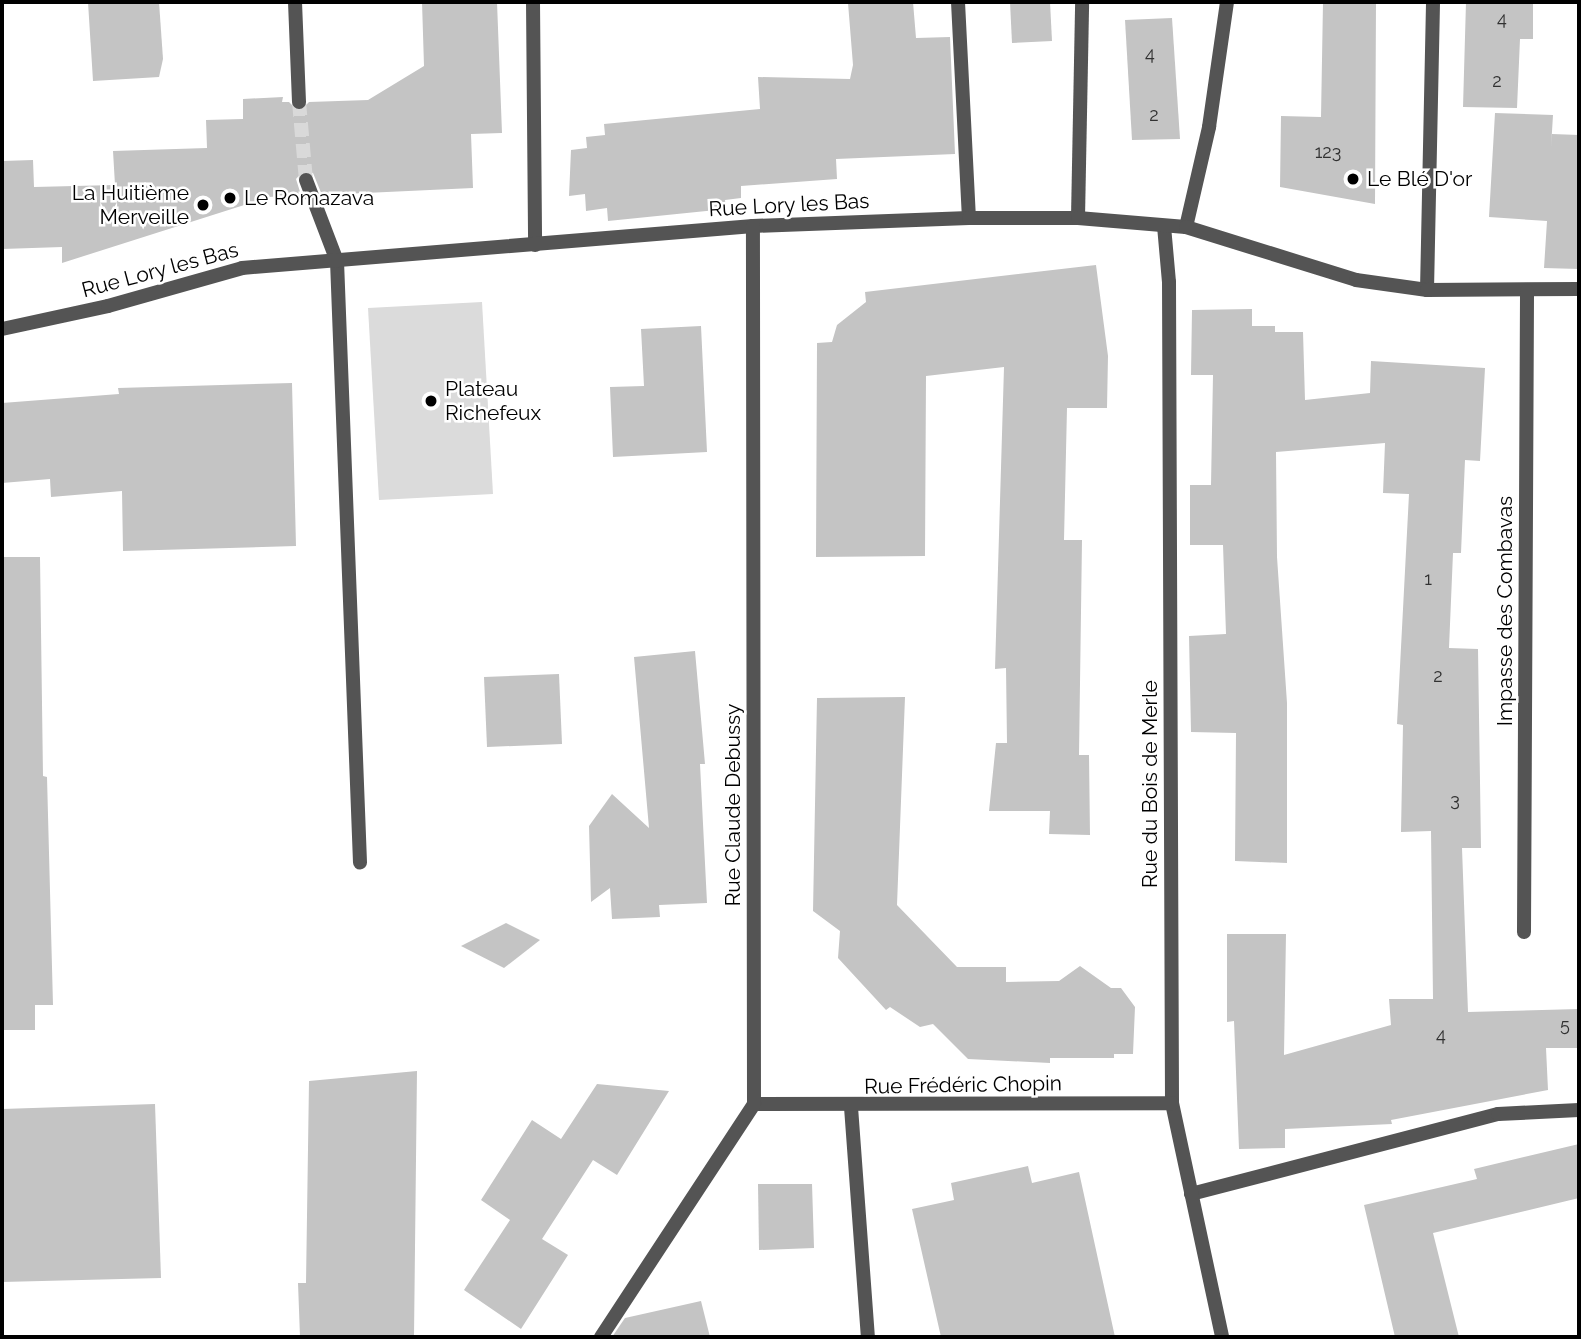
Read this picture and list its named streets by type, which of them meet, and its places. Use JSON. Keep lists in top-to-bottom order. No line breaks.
{"streets":{"street":["Rue Lory les Bas","Impasse des Combavas","Rue du Bois de Merle","Rue Claude Debussy","Rue Frédéric Chopin"]},"crossings":[["Rue Lory les Bas","Impasse des Combavas"],["Rue Lory les Bas","Rue du Bois de Merle"],["Rue Lory les Bas","Rue Claude Debussy"],["Rue du Bois de Merle","Rue Frédéric Chopin"],["Rue Claude Debussy","Rue Frédéric Chopin"]],"places":["Le Blé D'or","Le Romazava","La Huitième Merveille","Plateau Richefeux"],"house_numbers":["4","4","2","2","123","1","2","3","5","4"]}
